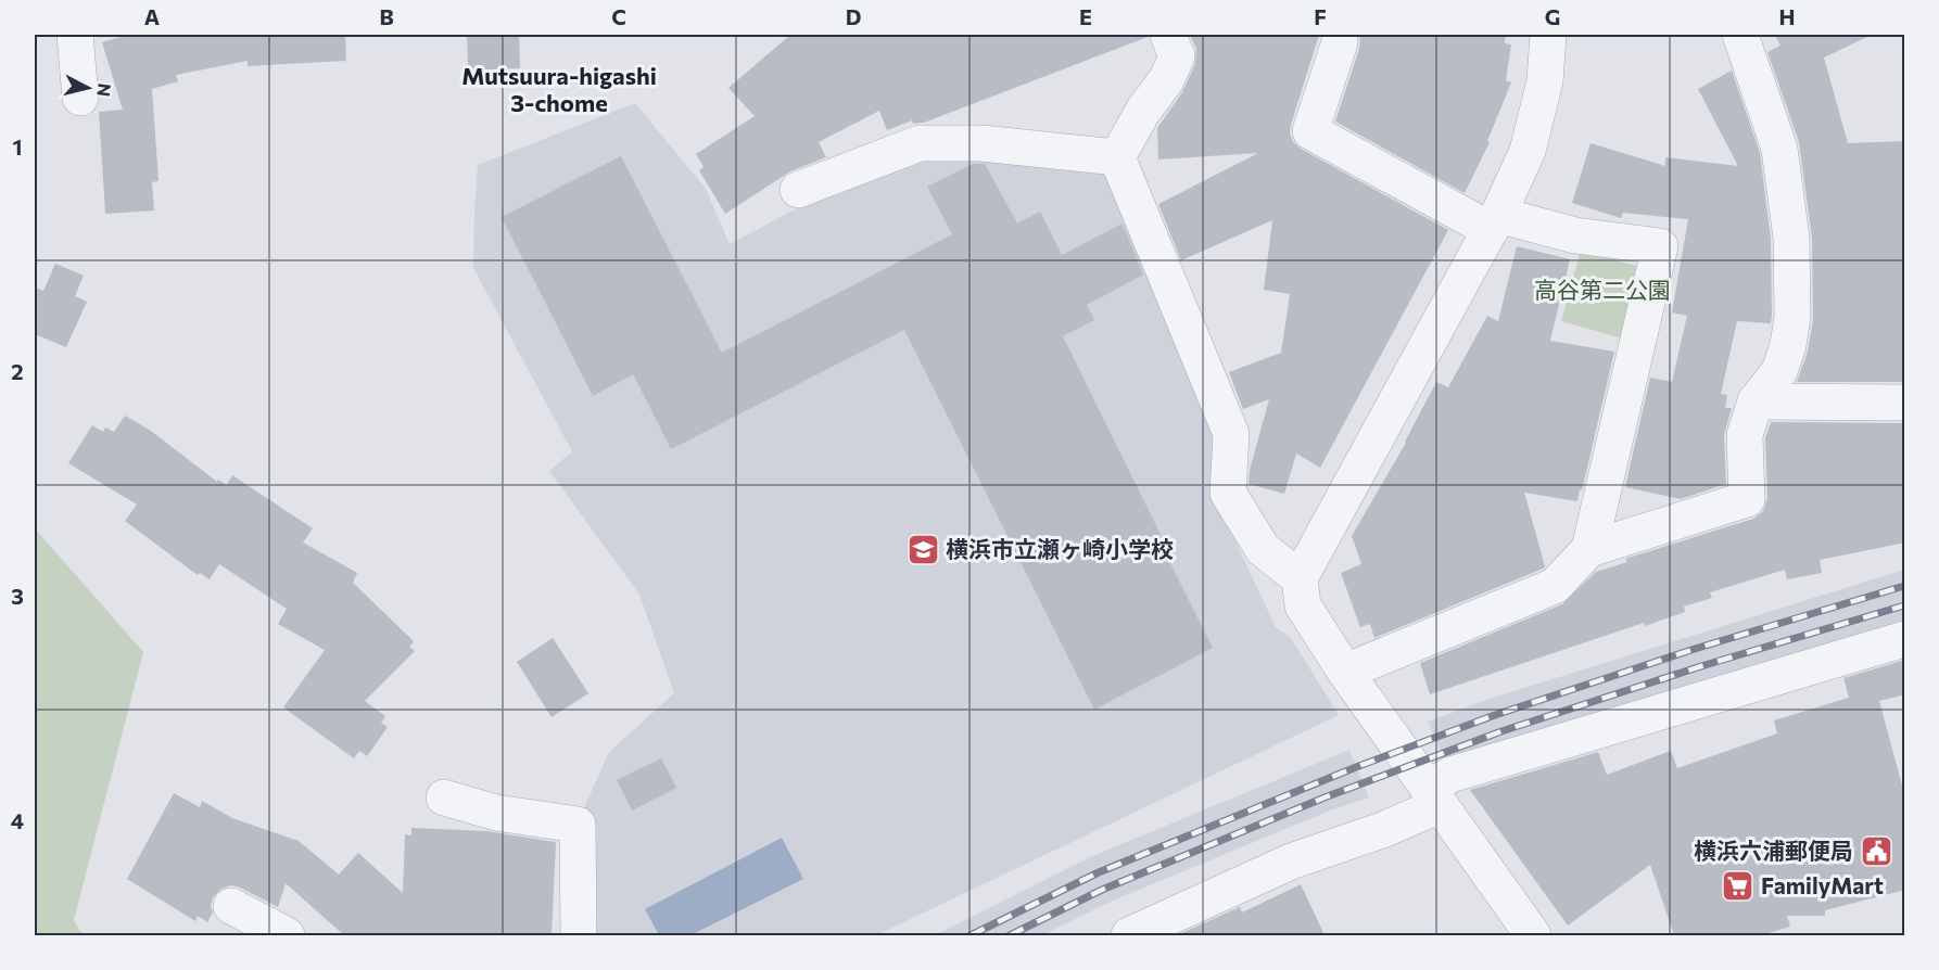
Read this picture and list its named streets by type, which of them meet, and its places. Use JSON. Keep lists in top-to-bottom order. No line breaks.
{"districts":["Mutsuura-higashi 3-chome"],"parks":["高谷第二公園"],"places":{"school or university":["横浜市立瀬ヶ崎小学校"],"public building":["横浜六浦郵便局"],"supermarket":["FamilyMart"]},"north":"right","grid":{"columns":["A","B","C","D","E","F","G","H"],"rows":["1","2","3","4"]}}
